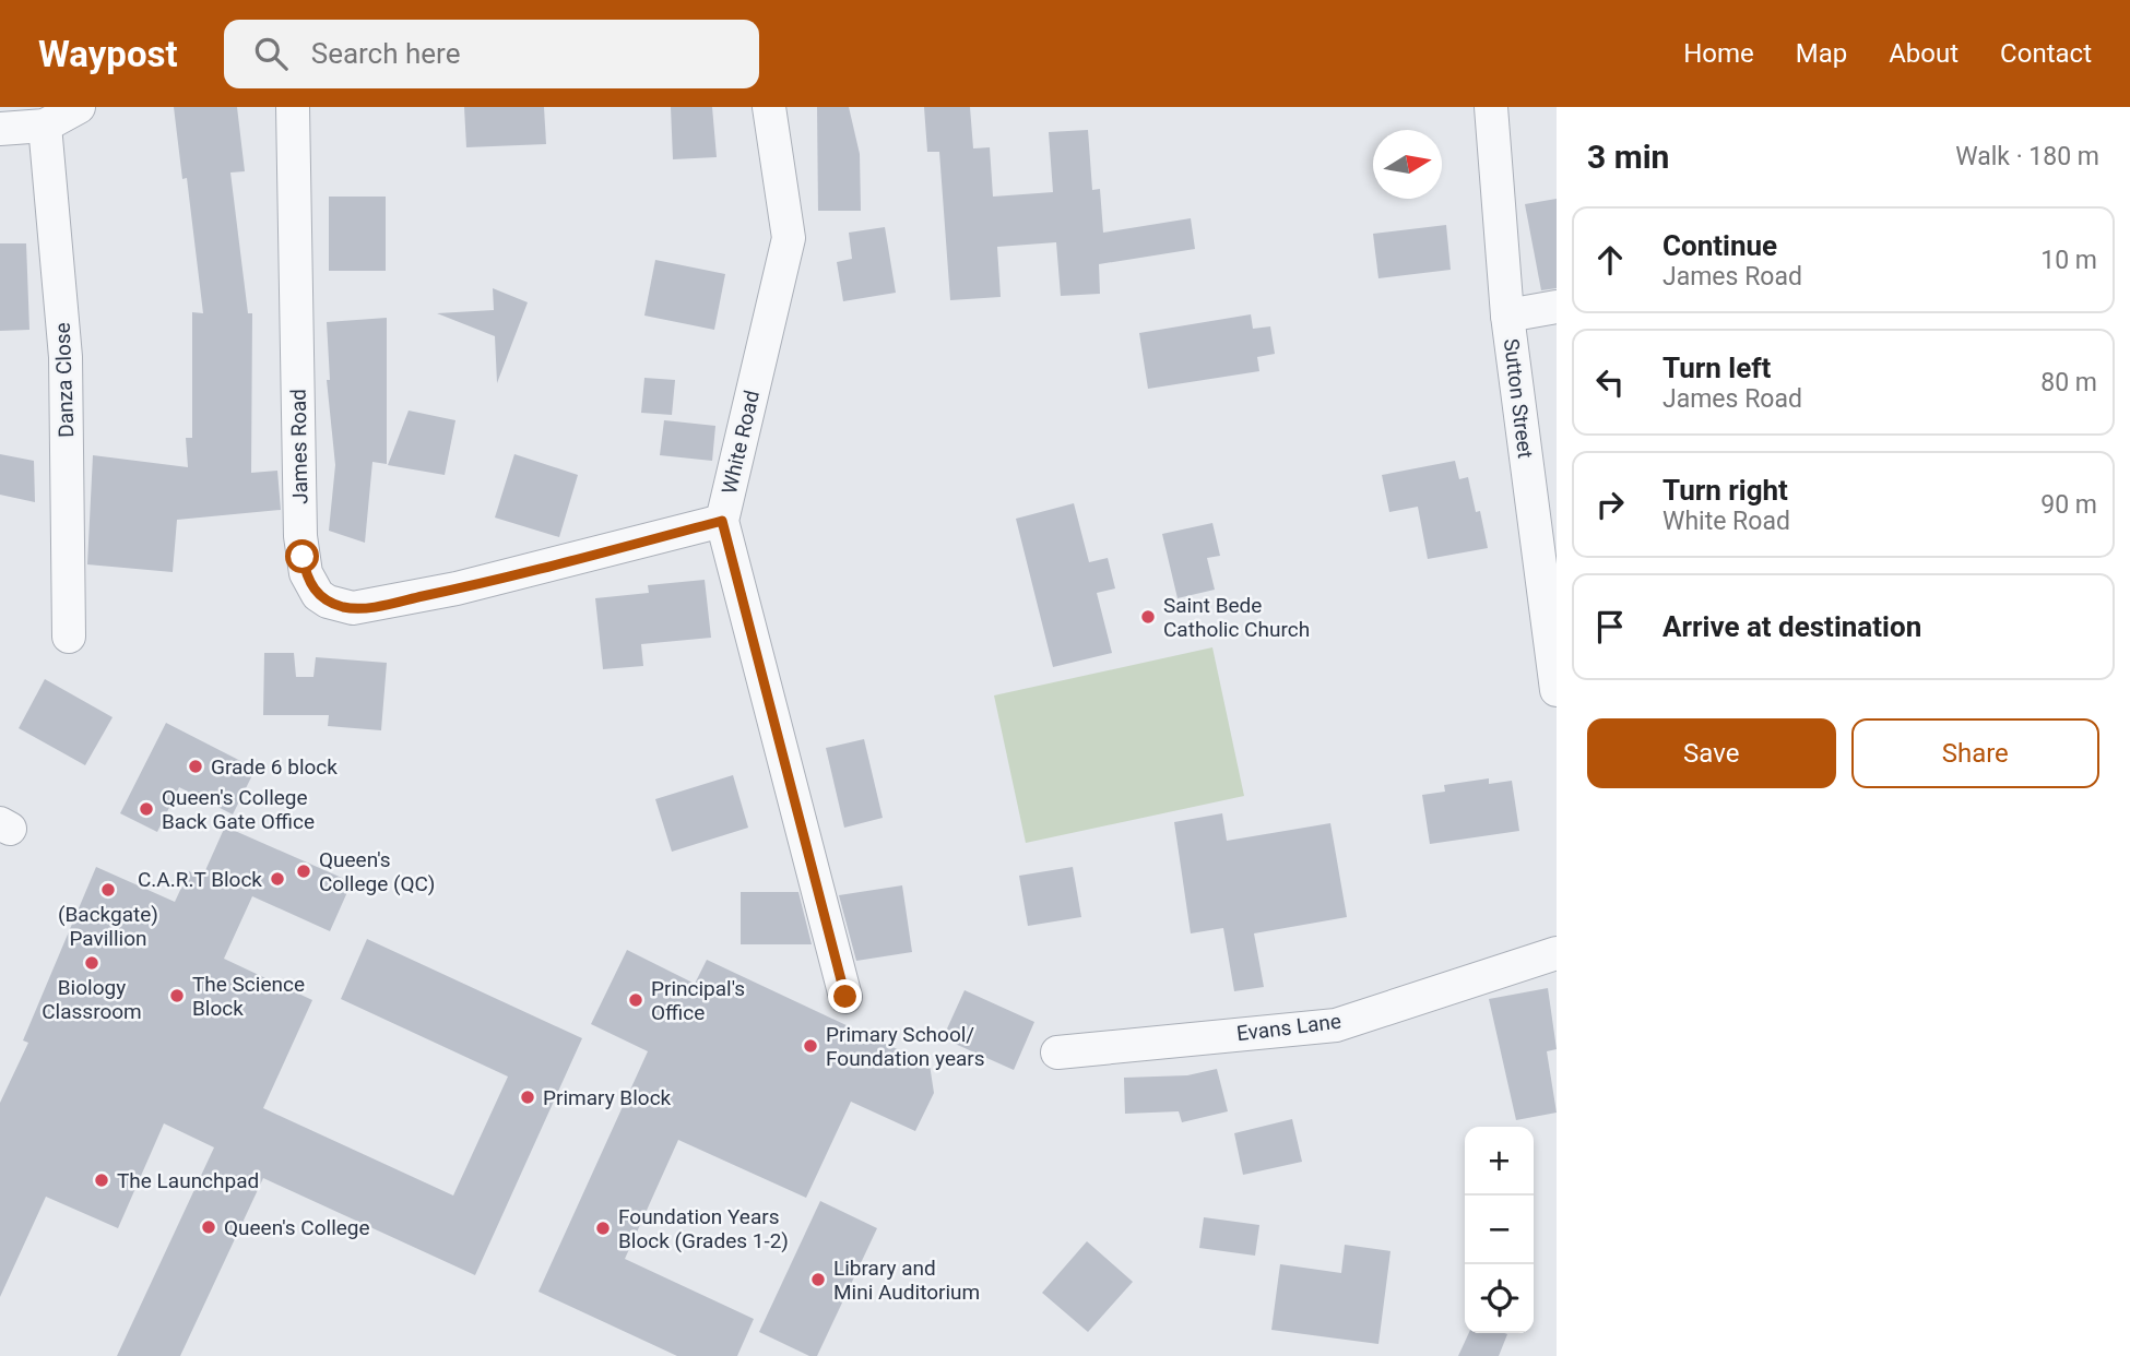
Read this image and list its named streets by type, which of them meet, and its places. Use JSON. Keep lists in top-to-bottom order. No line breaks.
{"streets":{"street":["Danza Close","Sutton Street","White Road","James Road","Evans Lane"]},"crossings":[["White Road","James Road"]],"places":["Saint Bede Catholic Church","Grade 6 block","Queen's College Back Gate Office","Queen's College (QC)","C.A.R.T Block","(Backgate) Pavillion","Biology Classroom","The Science Block","Principal's Office","Primary School/ Foundation years","Primary Block","The Launchpad","Queen's College","Foundation Years Block (Grades 1-2)","Library and Mini Auditorium"],"north":"right","page":{"header":"Waypost","search":"Search here","nav":["Home","Map","About","Contact"],"heading":["3 min","Walk · 180 m"],"list":[["Continue","James Road","10 m"],["Turn left","James Road","80 m"],["Turn right","White Road","90 m"],"Arrive at destination"],"buttons":["Save","Share"],"map_buttons":["+","−"]}}
